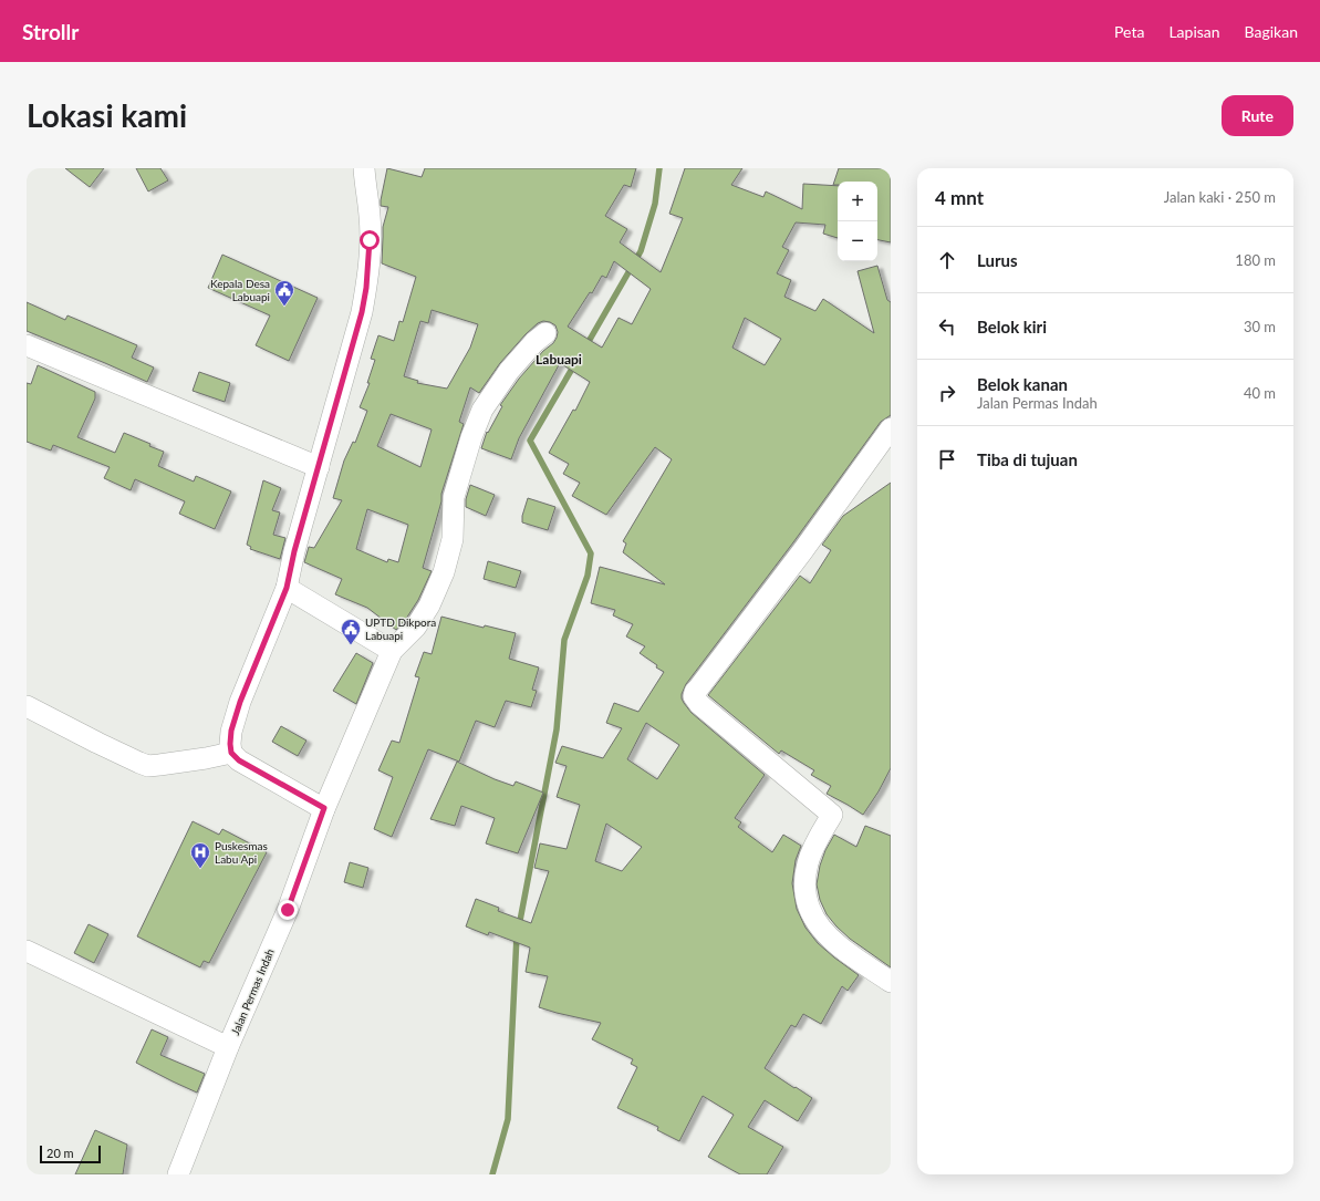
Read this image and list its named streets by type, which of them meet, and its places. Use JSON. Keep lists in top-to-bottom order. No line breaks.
{"streets":{"street":["Jalan Permas Indah"]},"districts":["Labuapi"],"places":{"public building":["Kepala Desa Labuapi","UPTD Dikpora Labuapi"],"hospital":["Puskesmas Labu Api"]},"scale_bar":"20 m","page":{"header":"Strollr","nav":["Peta","Lapisan","Bagikan"],"buttons":"Rute","title":"Lokasi kami","heading":["4 mnt","Jalan kaki · 250 m"],"map_buttons":["+","−"],"list":[["Lurus","180 m"],["Belok kiri","30 m"],["Belok kanan","Jalan Permas Indah","40 m"],"Tiba di tujuan"],"scale":"20 m"}}
